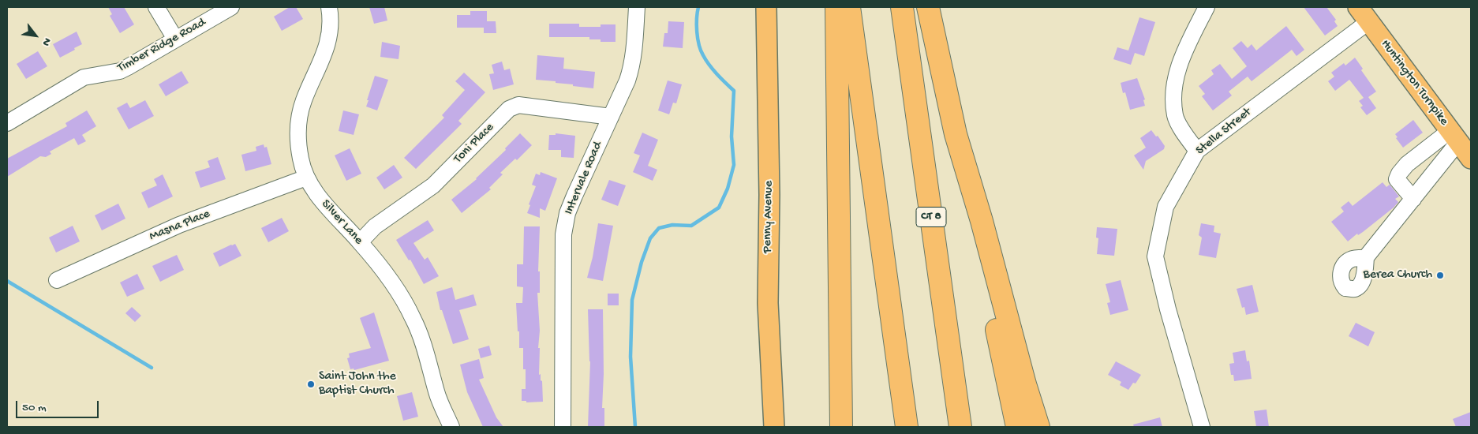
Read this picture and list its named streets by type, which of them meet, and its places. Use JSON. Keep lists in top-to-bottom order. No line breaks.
{"streets":{"highway":["CT 8"],"main road":["Huntington Turnpike","Penny Avenue"],"street":["Timber Ridge Road","Stella Street","Toni Place","Intervale Road","Silver Lane","Masna Place"]},"crossings":[["Huntington Turnpike","Stella Street"],["Toni Place","Intervale Road"],["Toni Place","Silver Lane"],["Silver Lane","Masna Place"]],"places":["Berea Church","Saint John the Baptist Church"],"scale_bar":"50 m","north":"bottom right"}
